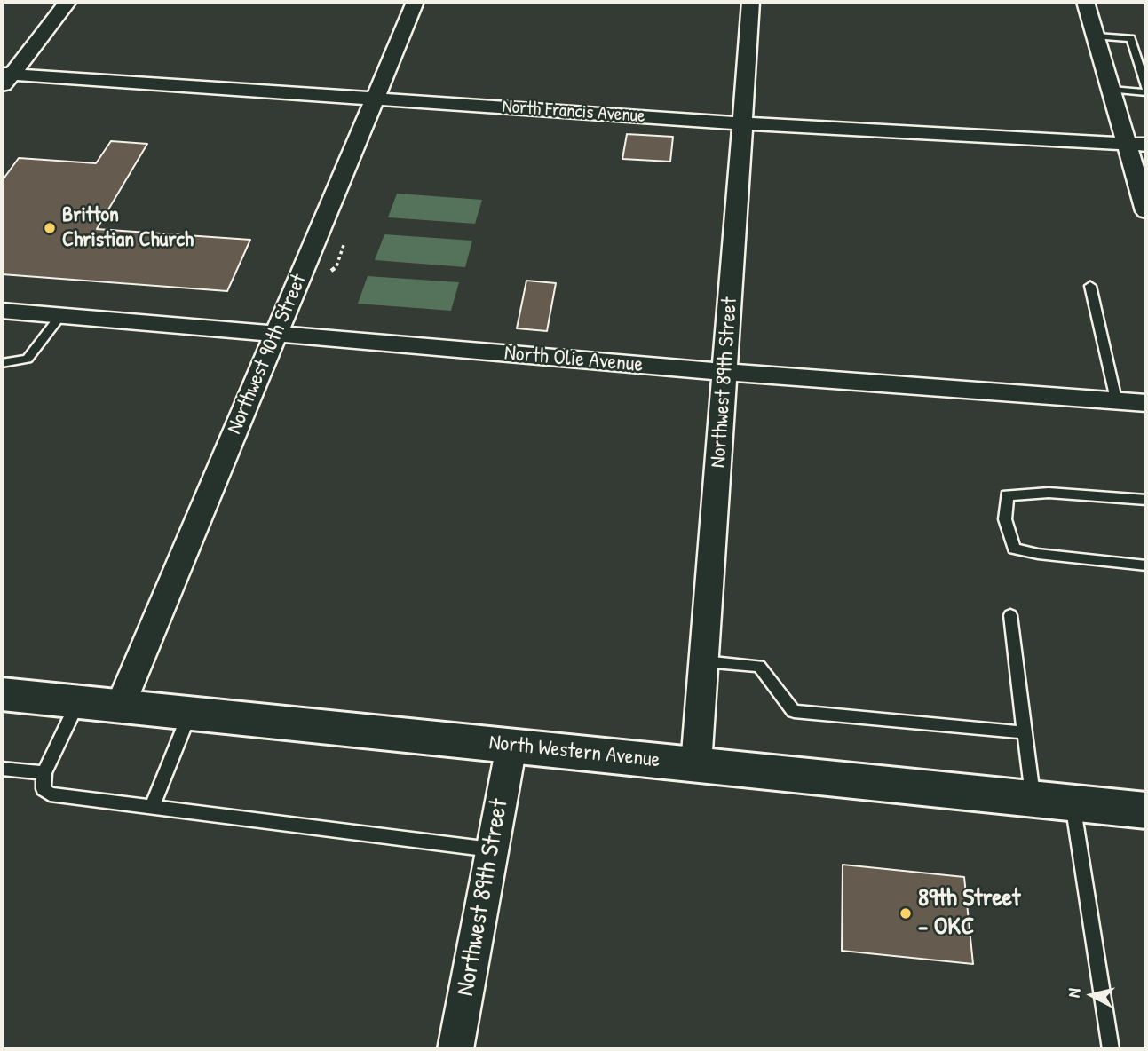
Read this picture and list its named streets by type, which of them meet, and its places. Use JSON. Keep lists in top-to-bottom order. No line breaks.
{"streets":{"main road":["North Western Avenue"],"street":["North Francis Avenue","Northwest 90th Street","North Olie Avenue","Northwest 89th Street"]},"crossings":[["North Francis Avenue","Northwest 90th Street"],["North Francis Avenue","Northwest 89th Street"],["Northwest 90th Street","North Olie Avenue"],["Northwest 90th Street","North Western Avenue"],["North Olie Avenue","Northwest 89th Street"],["Northwest 89th Street","North Western Avenue"]],"places":["Britton Christian Church","89th Street - OKC"],"north":"left"}
